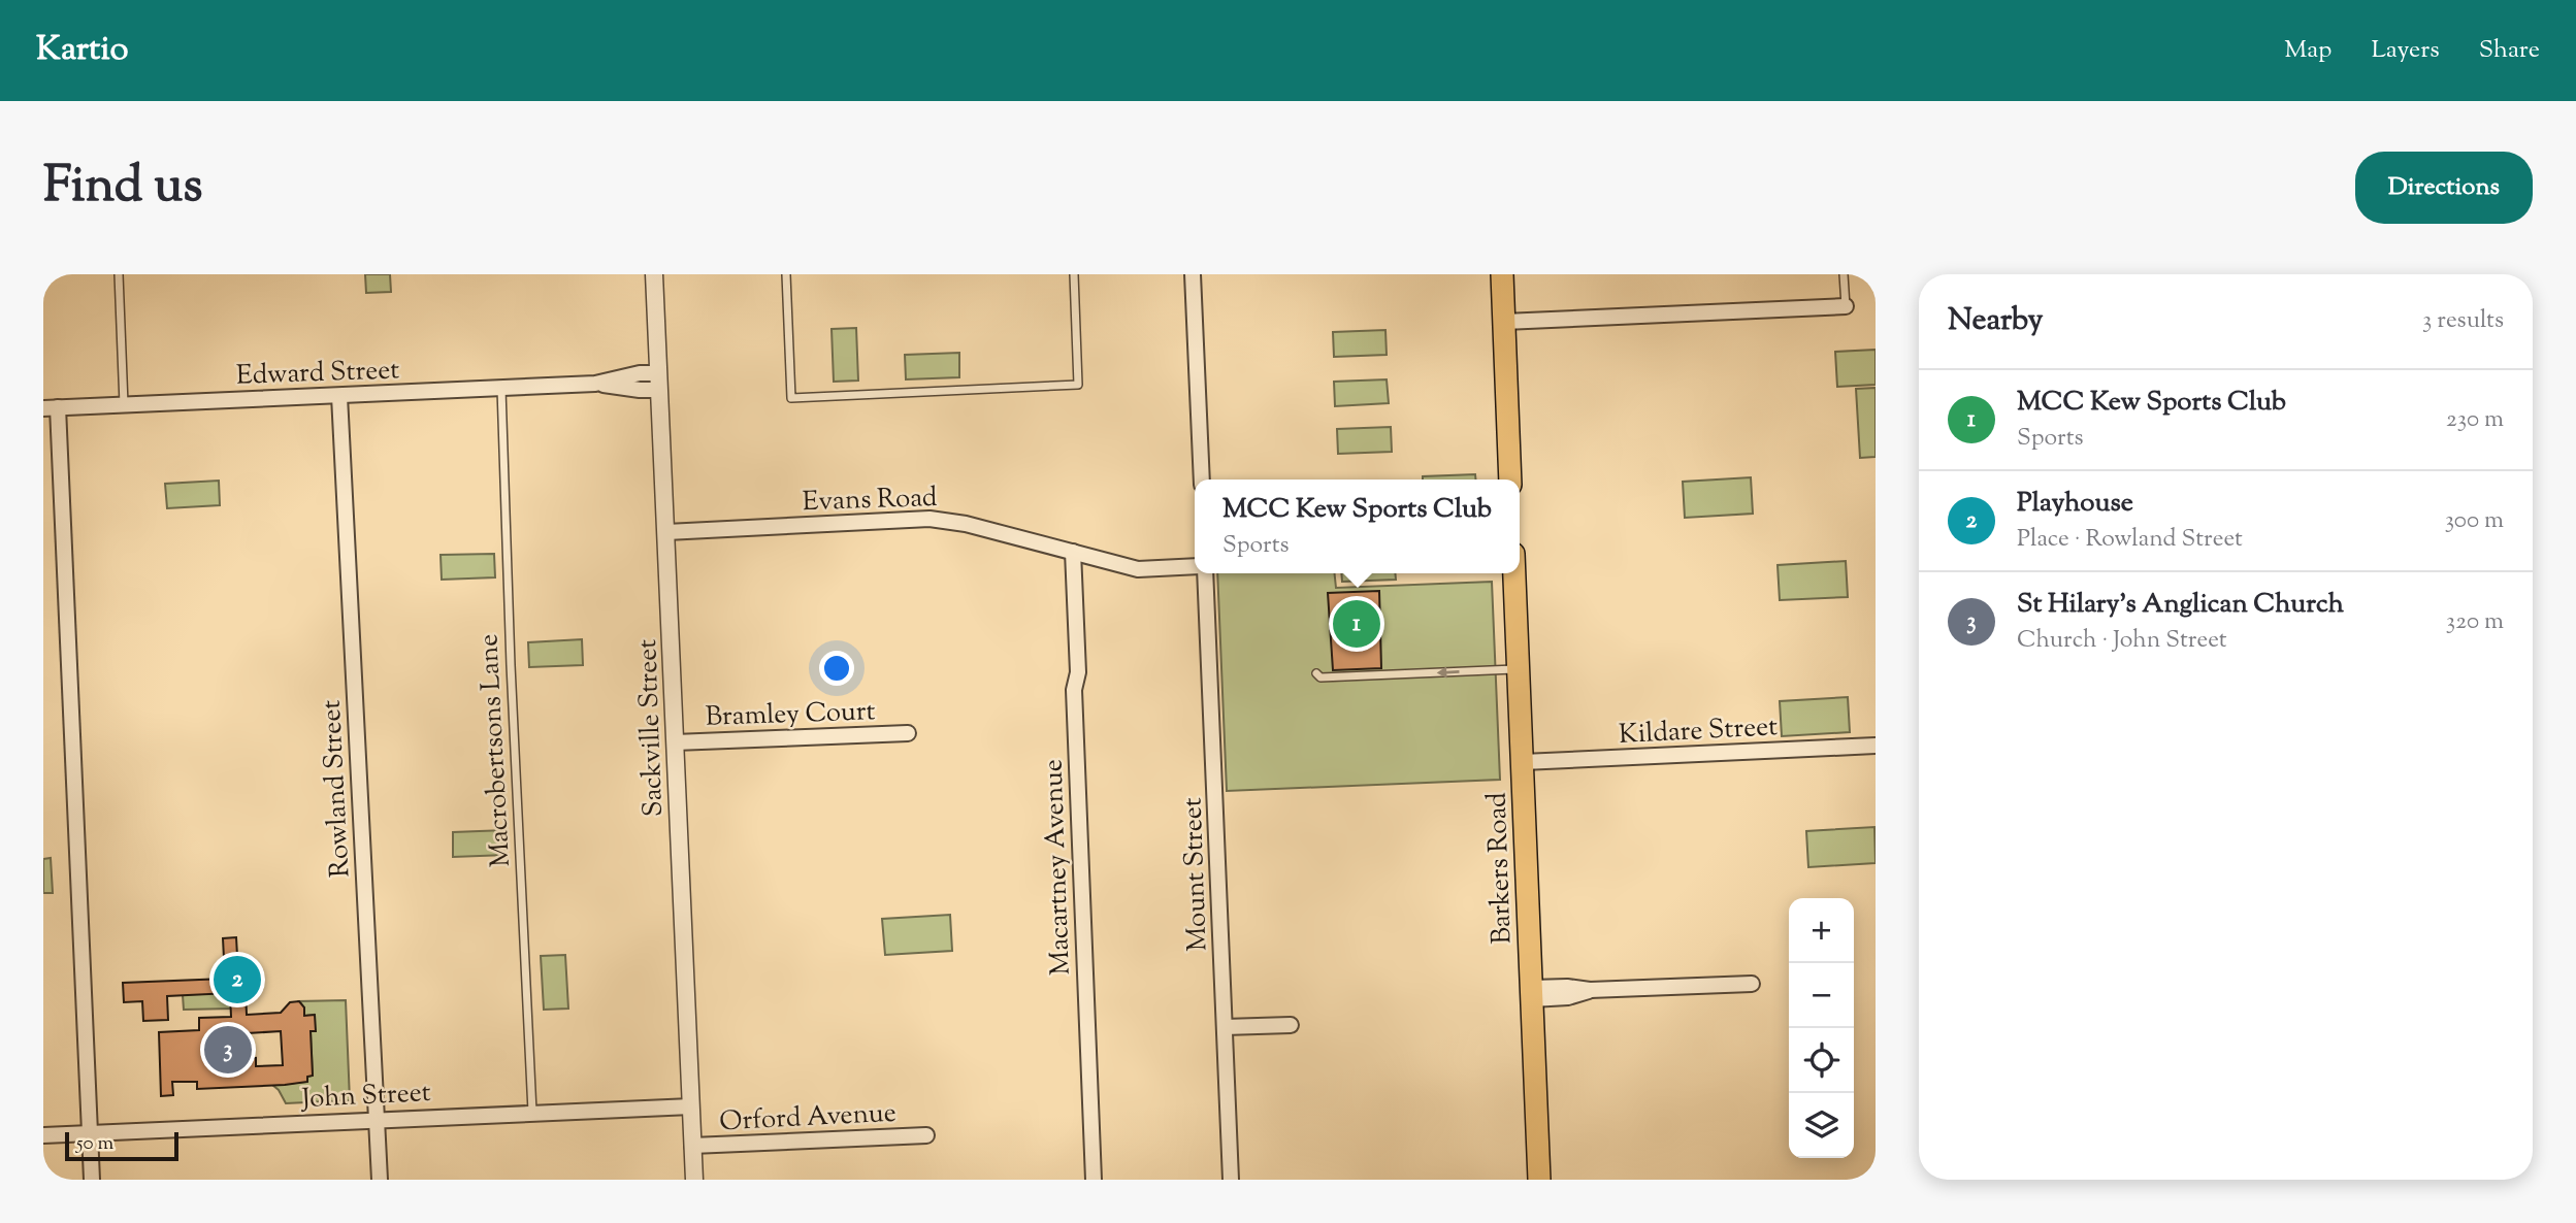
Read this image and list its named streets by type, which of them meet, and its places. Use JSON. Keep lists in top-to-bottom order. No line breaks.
{"streets":{"main road":["Barkers Road"],"street":["Edward Street","Evans Road","Bramley Court","Sackville Street","Kildare Street","Rowland Street","Macartney Avenue","Mount Street","John Street","Orford Avenue"],"lane":["Macrobertsons Lane"]},"crossings":[["Edward Street","Sackville Street"],["Edward Street","Macrobertsons Lane"],["Edward Street","Rowland Street"],["Evans Road","Sackville Street"],["Evans Road","Macartney Avenue"],["Bramley Court","Sackville Street"],["Sackville Street","John Street"],["Sackville Street","Orford Avenue"],["Kildare Street","Barkers Road"],["Macrobertsons Lane","John Street"],["Rowland Street","John Street"]],"scale_bar":"50 m","page":{"header":"Kartio","nav":["Map","Layers","Share"],"title":"Find us","buttons":"Directions","heading":["Nearby","3 results"],"list":[{"mark":"1","name":"MCC Kew Sports Club","note":"Sports","value":"230 m"},{"mark":"2","name":"Playhouse","note":"Place · Rowland Street","value":"300 m"},{"mark":"3","name":"St Hilary's Anglican Church","note":"Church · John Street","value":"320 m"}],"popup":["MCC Kew Sports Club","Sports"],"pins":["1","2","3"],"map_buttons":["+","−"],"scale":"50 m"}}
